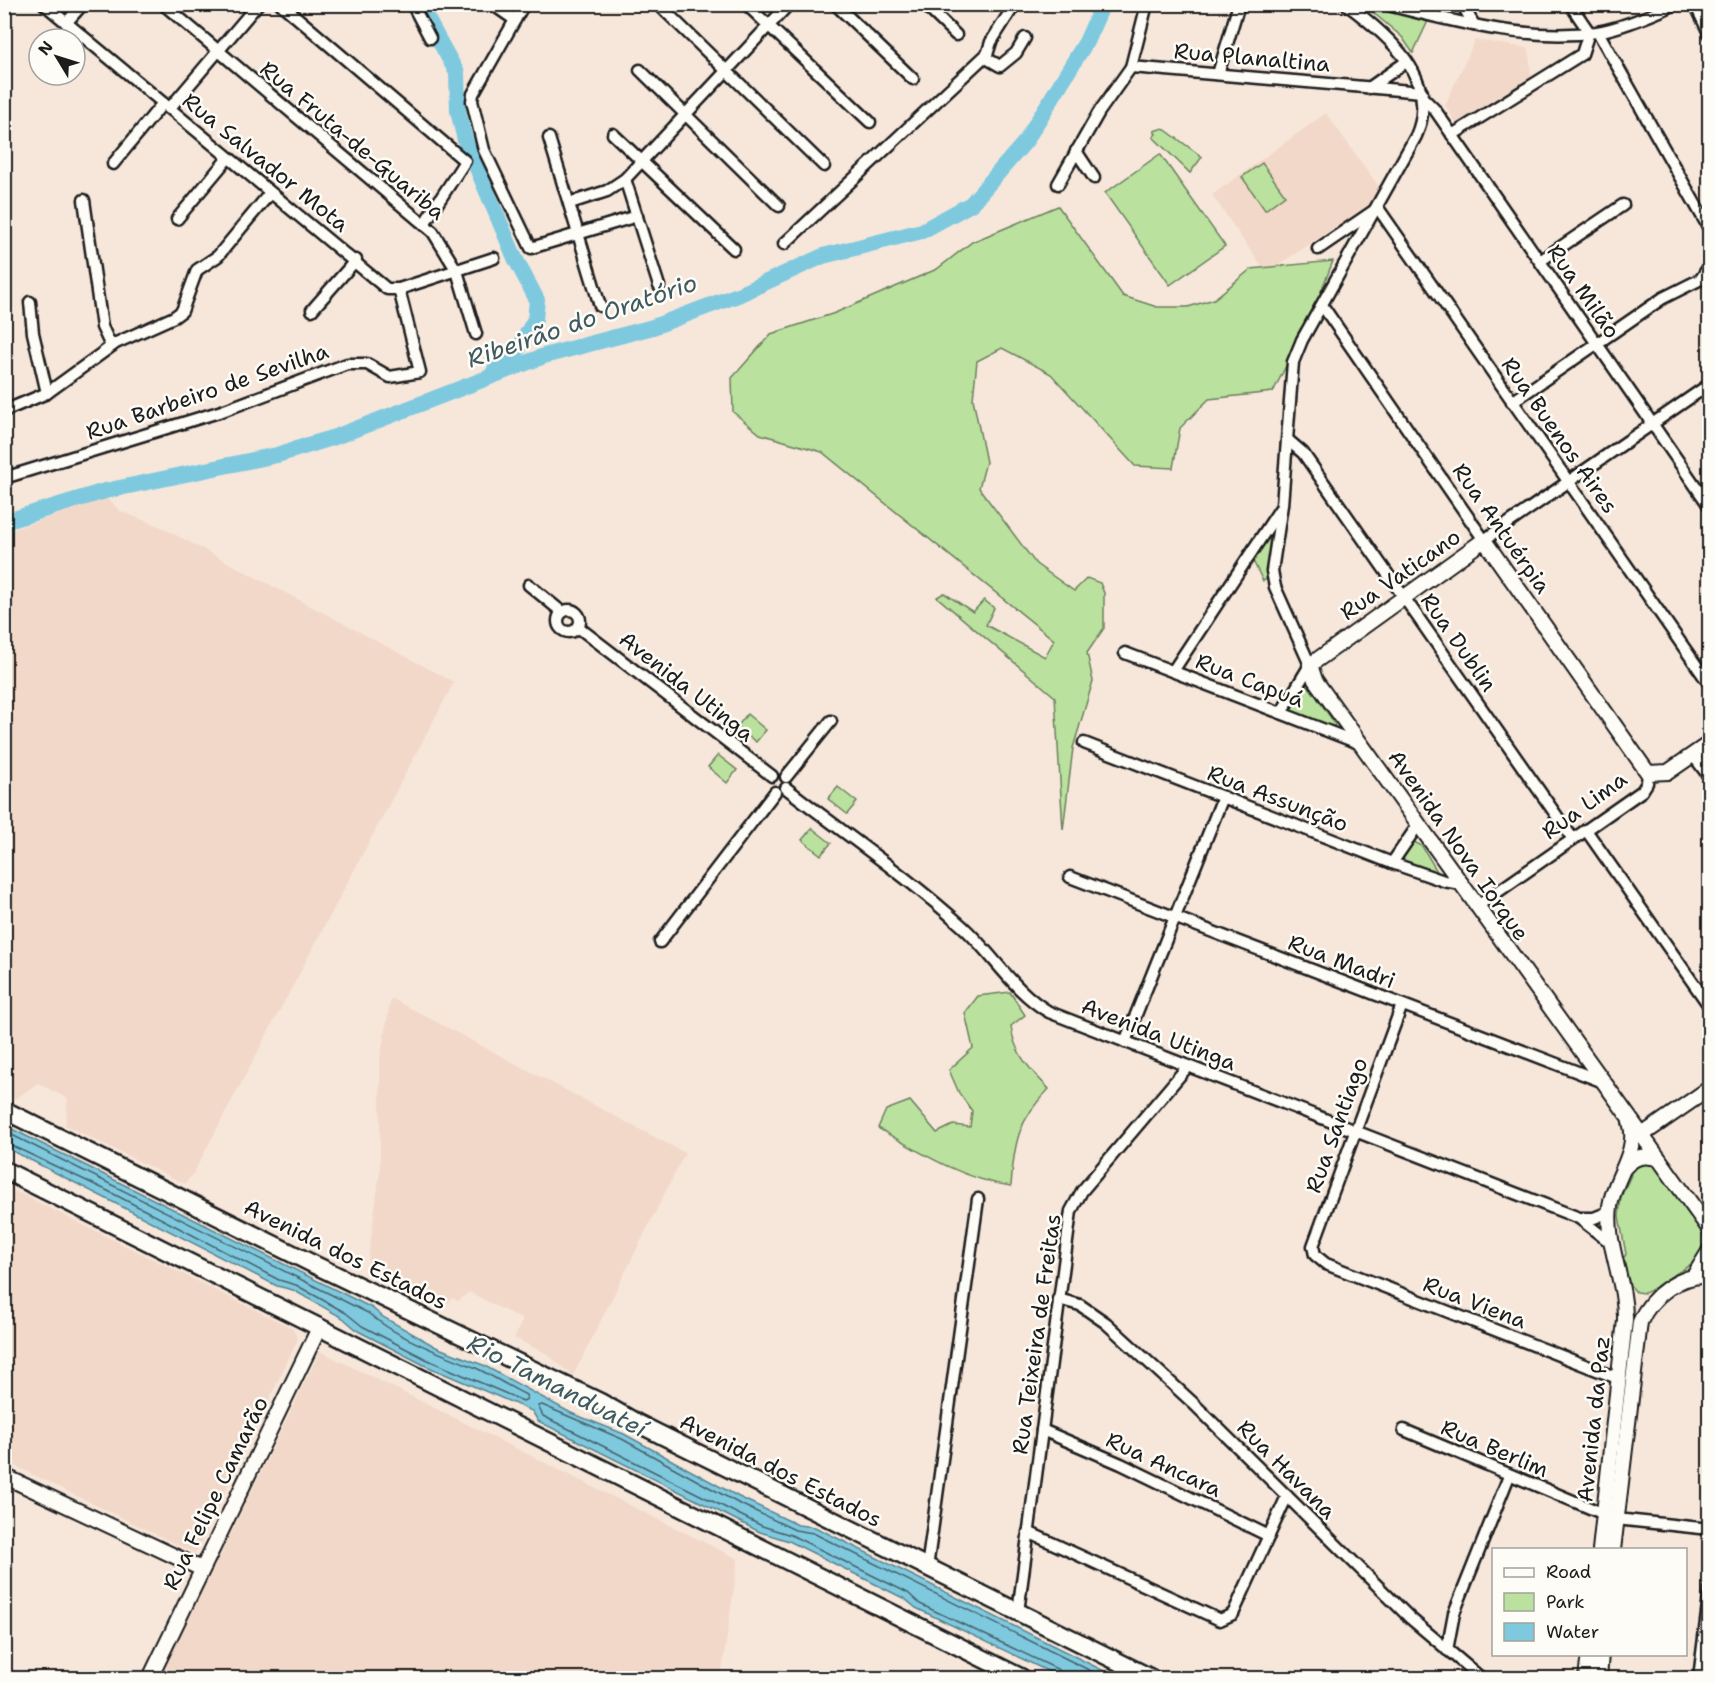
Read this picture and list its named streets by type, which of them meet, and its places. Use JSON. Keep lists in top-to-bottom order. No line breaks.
{"streets":{"highway":["Avenida dos Estados"],"main road":["Rua Antuérpia","Rua Vaticano","Rua Lima","Avenida Nova Iorque","Avenida da Paz","Rua Felipe Camarão"],"street":["Rua Planaltina","Rua Fruta-de-Guariba","Rua Salvador Mota","Rua Milão","Rua Barbeiro de Sevilha","Rua Buenos Aires","Rua Dublin","Rua Capuá","Avenida Utinga","Rua Assunção","Rua Madri","Rua Santiago","Rua Viena","Rua Teixeira de Freitas","Rua Berlim","Rua Ancara","Rua Havana"]},"crossings":[["Rua Planaltina","Rua Milão"],["Rua Salvador Mota","Rua Barbeiro de Sevilha"],["Rua Milão","Rua Vaticano"],["Rua Buenos Aires","Rua Vaticano"],["Rua Antuérpia","Rua Vaticano"],["Rua Antuérpia","Rua Lima"],["Rua Vaticano","Rua Dublin"],["Rua Vaticano","Rua Capuá"],["Rua Vaticano","Avenida Nova Iorque"],["Rua Dublin","Rua Lima"],["Rua Capuá","Avenida Nova Iorque"],["Avenida Utinga","Rua Santiago"],["Avenida Utinga","Rua Teixeira de Freitas"],["Avenida Utinga","Avenida da Paz"],["Rua Assunção","Avenida Nova Iorque"],["Rua Lima","Avenida Nova Iorque"],["Avenida Nova Iorque","Rua Madri"],["Rua Madri","Rua Santiago"],["Rua Santiago","Rua Viena"],["Avenida dos Estados","Rua Teixeira de Freitas"],["Rua Viena","Avenida da Paz"],["Rua Teixeira de Freitas","Rua Ancara"],["Rua Teixeira de Freitas","Rua Havana"],["Avenida da Paz","Rua Berlim"]],"water":["Ribeirão do Oratório","Rio Tamanduateí"],"legend":["Road","Park","Water"],"north":"top left"}
